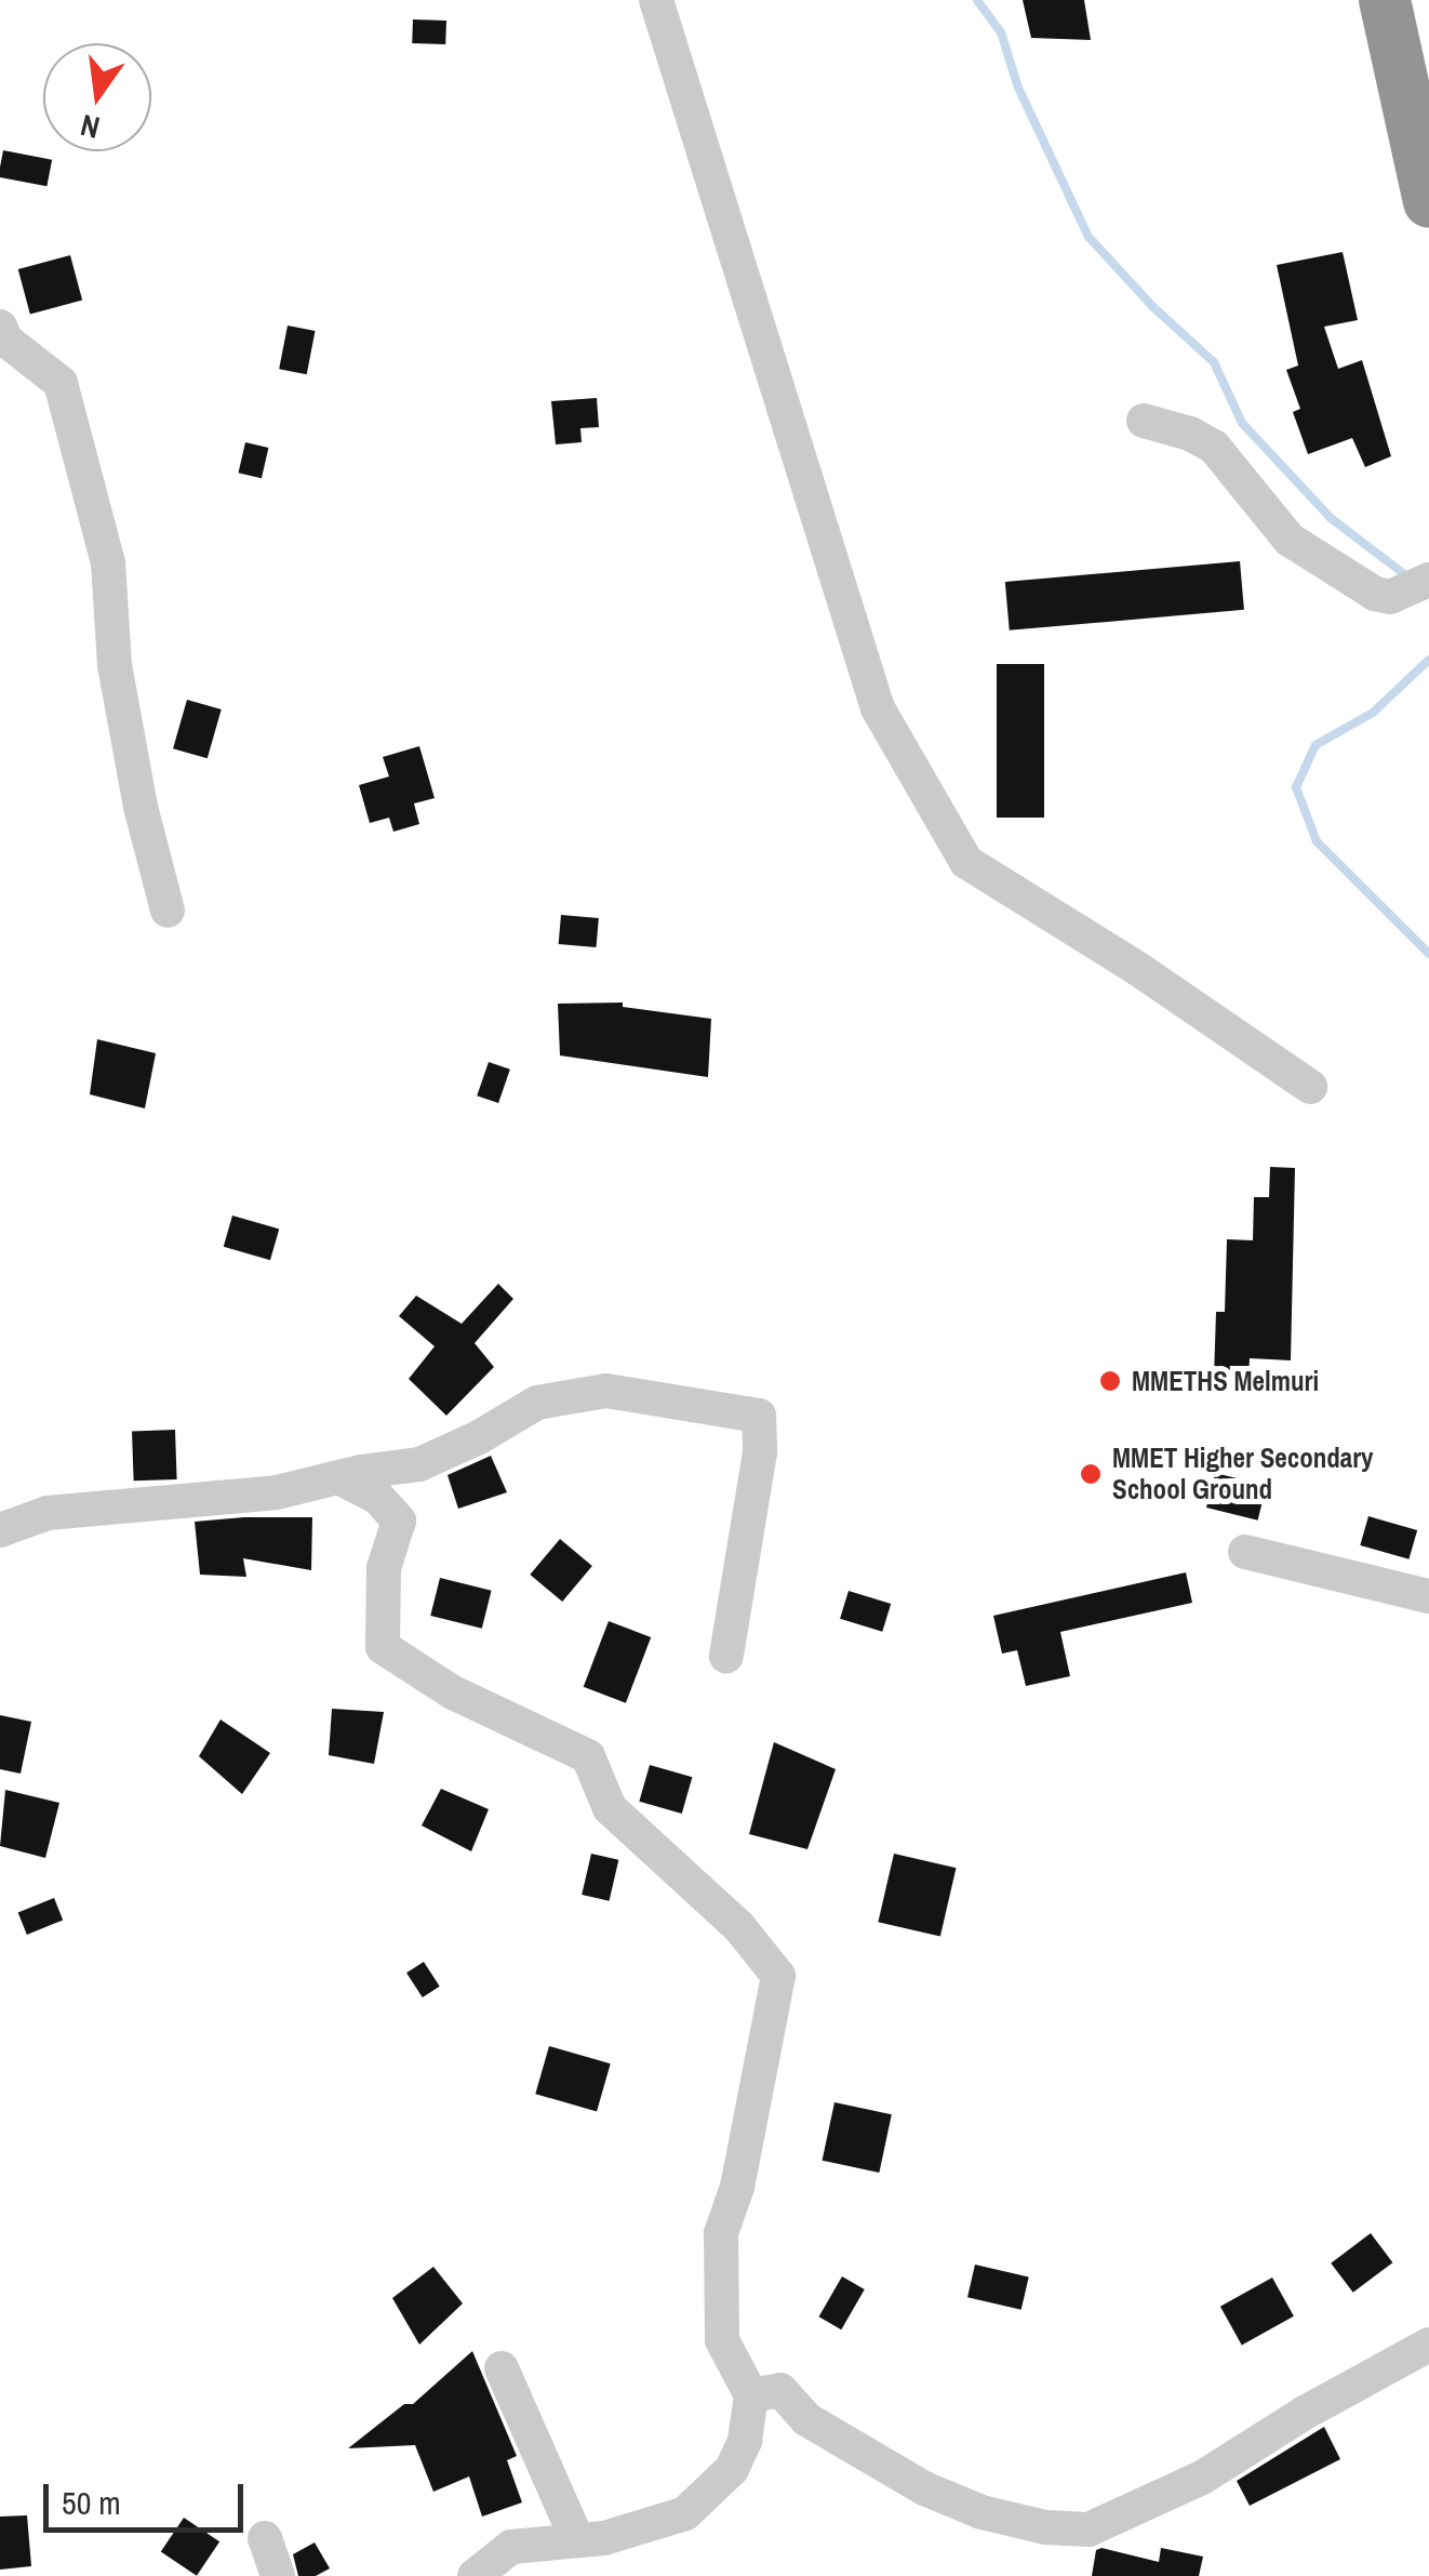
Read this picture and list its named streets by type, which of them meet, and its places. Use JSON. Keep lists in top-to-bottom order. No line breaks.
{"places":["MMETHS Melmuri","MMET Higher Secondary School Ground"],"scale_bar":"50 m","north":"bottom"}
